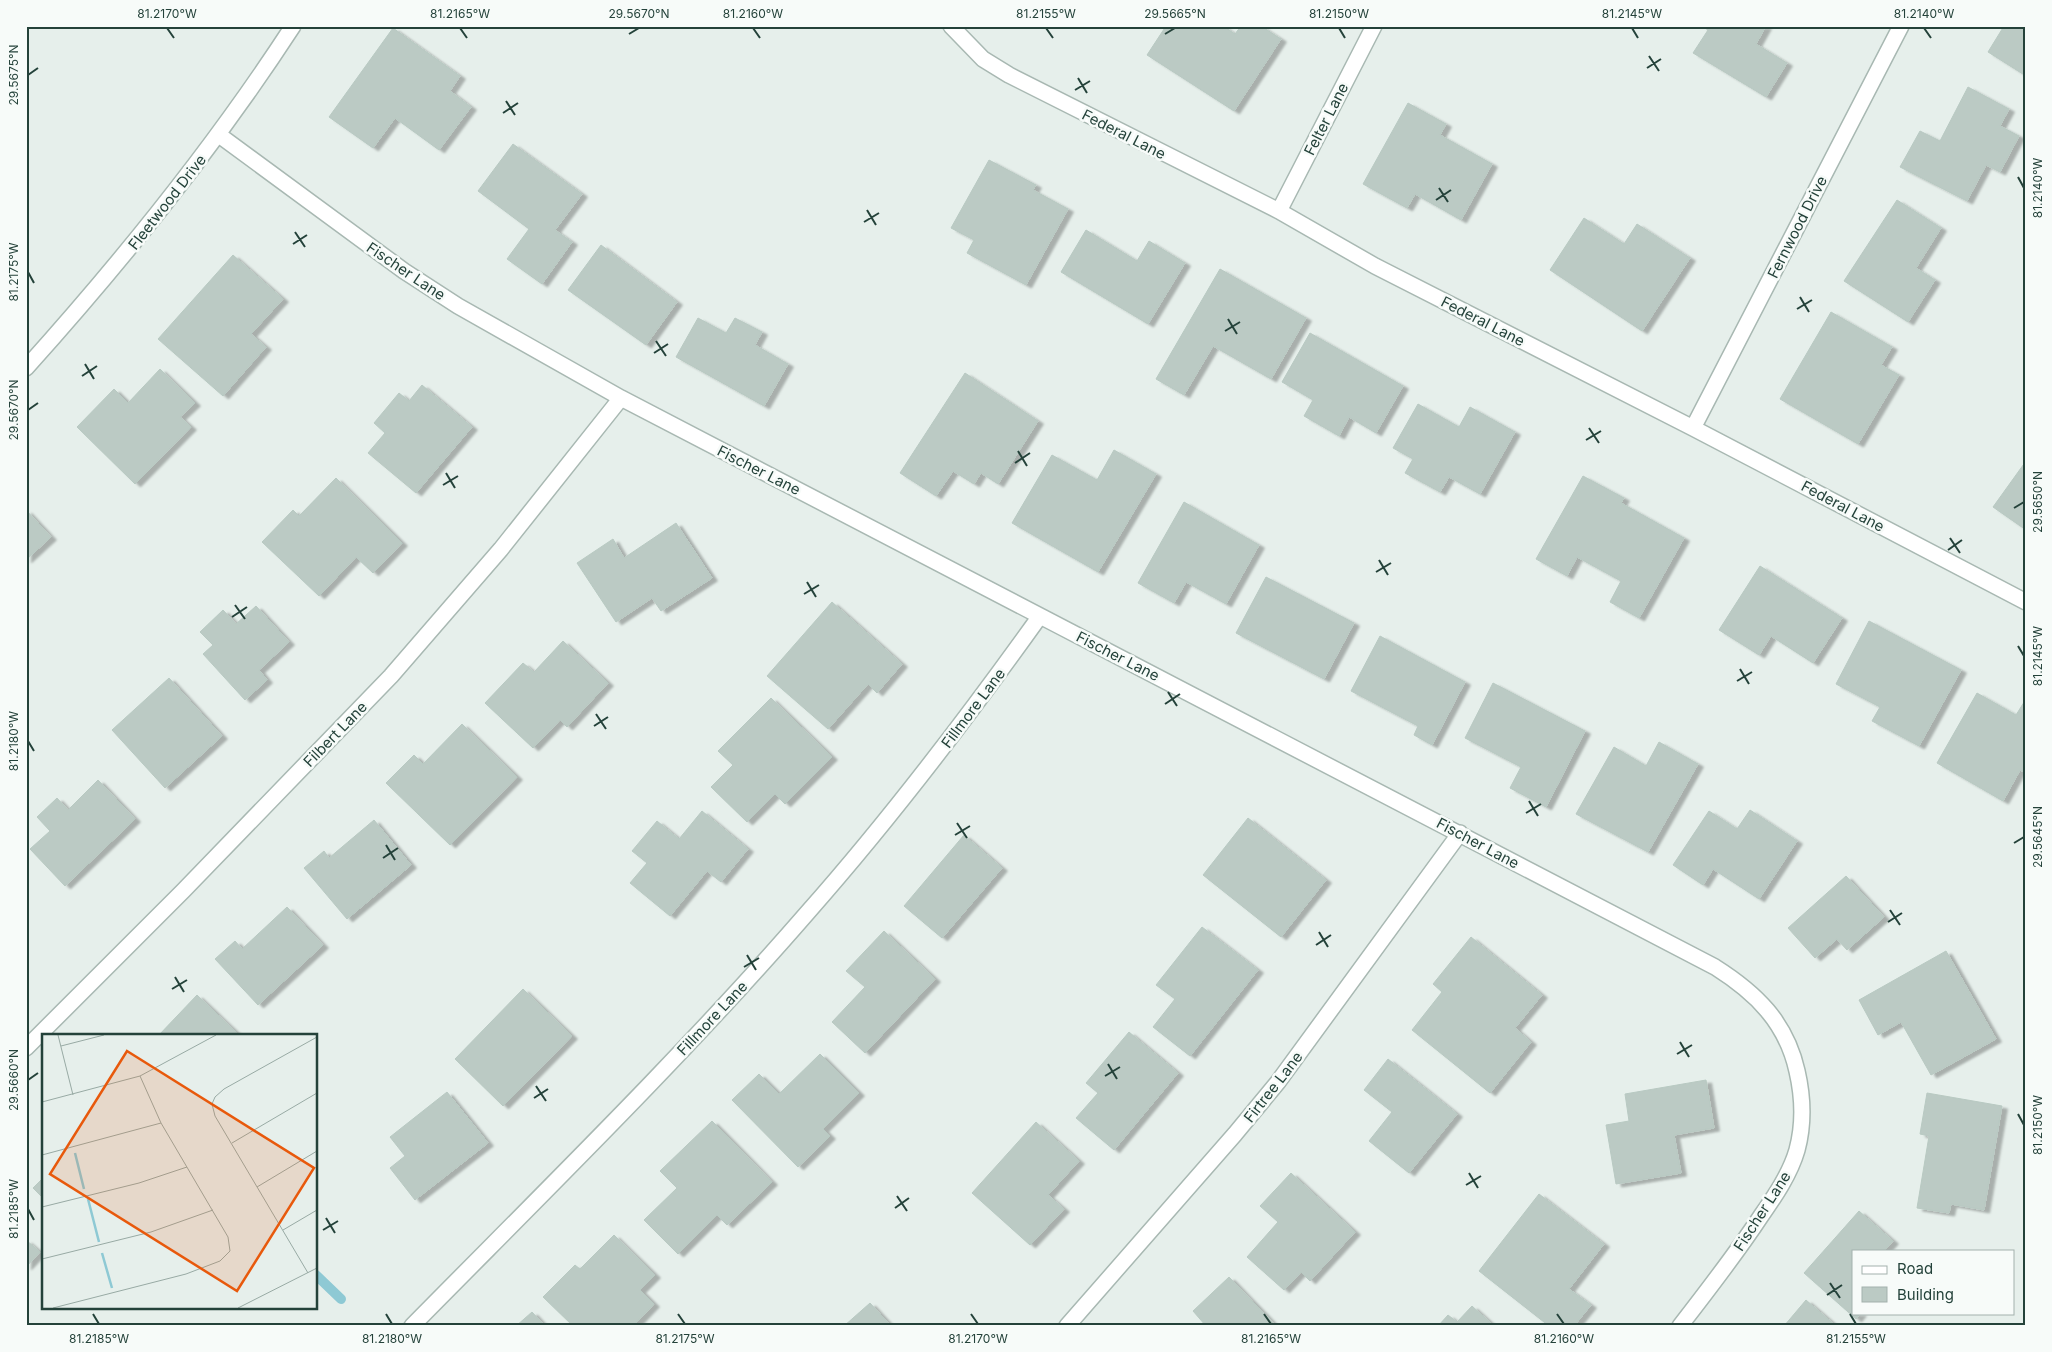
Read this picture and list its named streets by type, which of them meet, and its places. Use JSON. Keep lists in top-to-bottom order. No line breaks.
{"streets":{"street":["Felter Lane","Federal Lane","Fleetwood Drive","Fernwood Drive","Fischer Lane","Fillmore Lane","Filbert Lane","Firtree Lane"]},"crossings":[["Felter Lane","Federal Lane"],["Federal Lane","Fernwood Drive"],["Fleetwood Drive","Fischer Lane"],["Fischer Lane","Fillmore Lane"],["Fischer Lane","Filbert Lane"],["Fischer Lane","Firtree Lane"]],"legend":["Road","Building"],"coordinates":["81.2170°W","81.2165°W","29.5670°N","81.2160°W","81.2155°W","29.5665°N","81.2150°W","81.2145°W","81.2140°W","29.5675°N","81.2175°W","29.5650°N","81.2180°W","29.5645°N","29.5660°N","81.2185°W"]}
